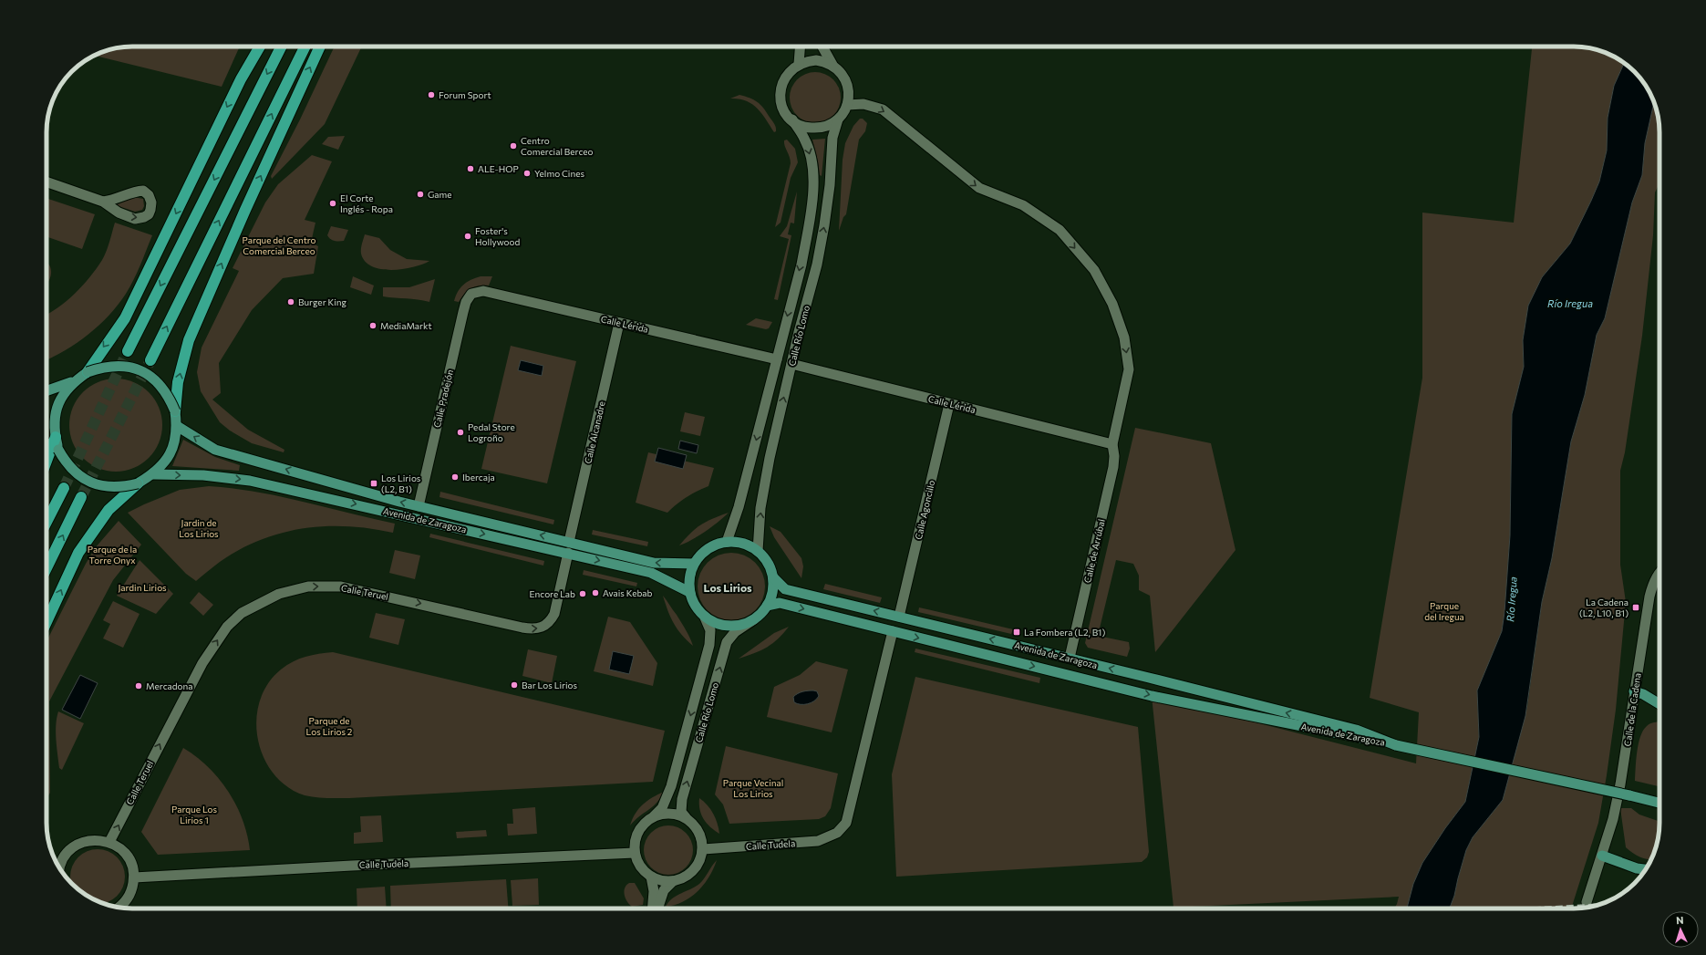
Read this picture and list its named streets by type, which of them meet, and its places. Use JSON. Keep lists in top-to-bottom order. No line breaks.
{"streets":{"main road":["Avenida de Zaragoza"],"street":["Calle Lérida","Calle Río Lomo","Calle Pradejón","Calle Alcanadre","Calle Agoncillo","Calle de Arrúbal","Calle Teruel","Calle de la Cadena","Calle Tudela"]},"crossings":[["Calle Lérida","Calle Río Lomo"],["Calle Lérida","Calle Pradejón"],["Calle Lérida","Calle Alcanadre"],["Calle Lérida","Calle Agoncillo"],["Calle Lérida","Calle de Arrúbal"],["Calle Río Lomo","Avenida de Zaragoza"],["Calle Río Lomo","Calle de Arrúbal"],["Calle Río Lomo","Calle Tudela"],["Calle Pradejón","Avenida de Zaragoza"],["Calle Alcanadre","Avenida de Zaragoza"],["Calle Agoncillo","Avenida de Zaragoza"],["Avenida de Zaragoza","Calle de Arrúbal"],["Avenida de Zaragoza","Calle Teruel"],["Avenida de Zaragoza","Calle Tudela"]],"one_way":["Calle de Arrúbal","Calle Teruel"],"districts":["Los Lirios"],"water":["Río Iregua"],"parks":["Parque del Centro Comercial Berceo","Jardin de Los Lirios","Parque de la Torre Onyx","Jardin Lirios","Parque del Iregua","Parque de Los Lirios 2","Parque Vecinal Los Lirios","Parque Los Lirios 1"],"places":{"other":["Forum Sport","Centro Comercial Berceo","ALE-HOP","Yelmo Cines","Game","El Corte Inglés - Ropa","Foster's Hollywood","Burger King","MediaMarkt","Pedal Store Logroño","Ibercaja","Avais Kebab","Encore Lab","Bar Los Lirios","Mercadona"],"transit":["Los Lirios (L2, B1)","La Cadena (L2, L10, B1)","La Fombera (L2, B1)"]},"north":"top"}
